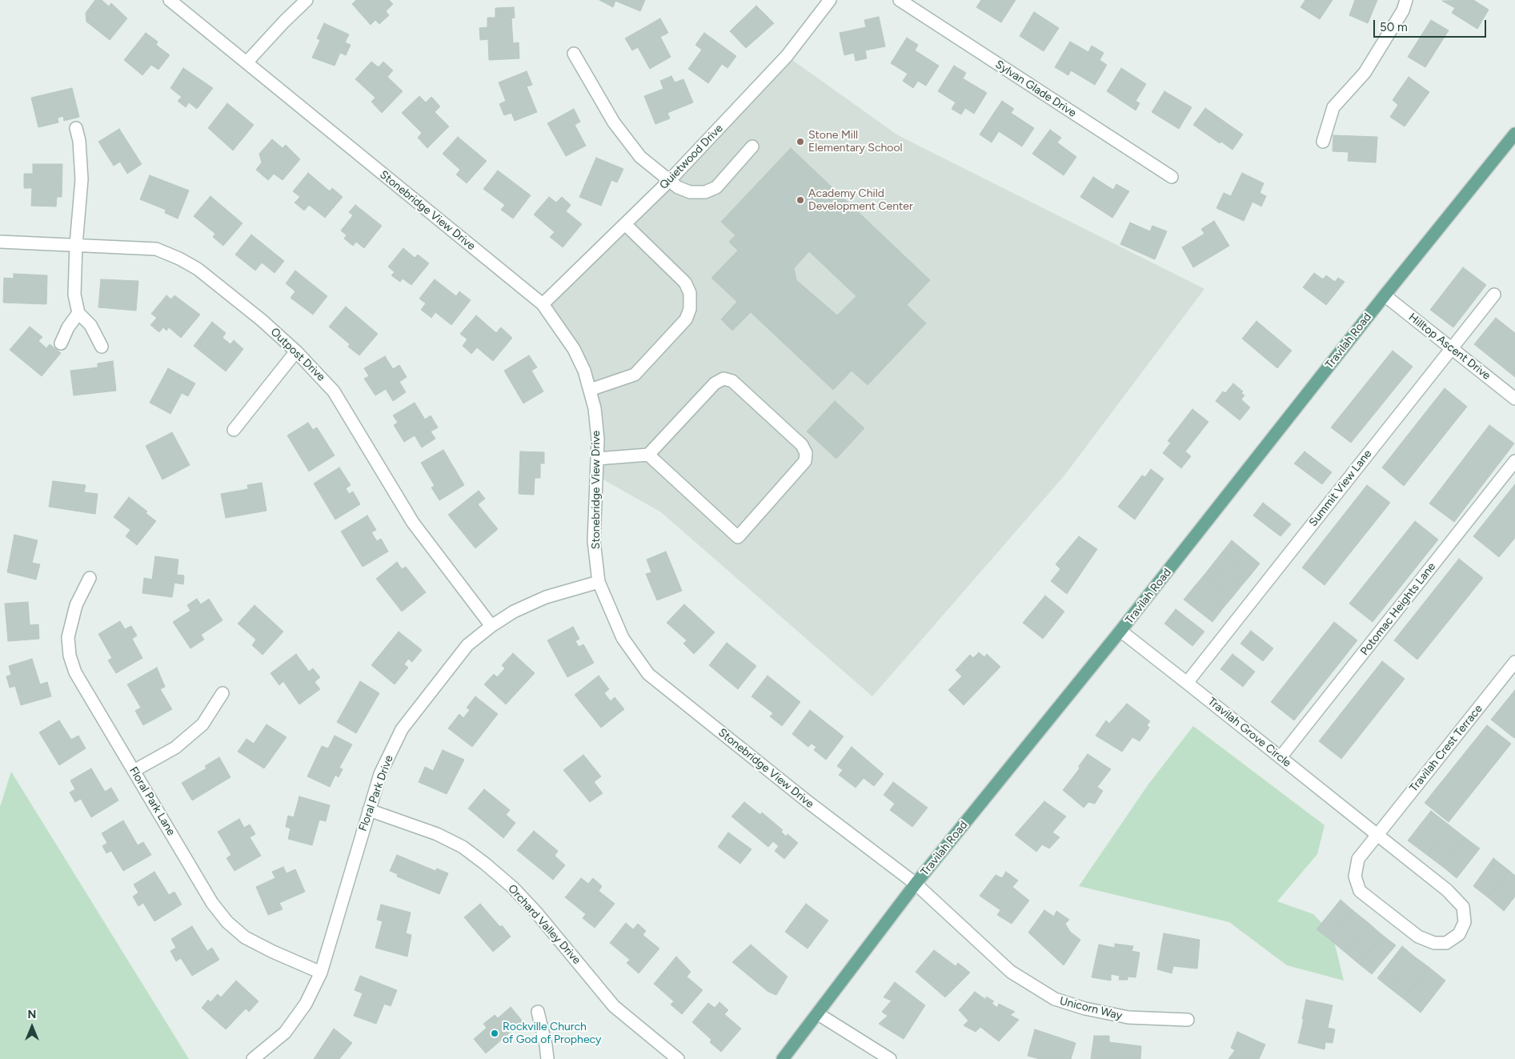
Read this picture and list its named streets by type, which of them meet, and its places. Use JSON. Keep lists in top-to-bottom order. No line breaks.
{"streets":{"main road":["Travilah Road"],"street":["Sylvan Glade Drive","Quietwood Drive","Stonebridge View Drive","Hilltop Ascent Drive","Outpost Drive","Summit View Lane","Potomac Heights Lane","Travilah Grove Circle","Travilah Crest Terrace","Floral Park Drive","Floral Park Lane","Orchard Valley Drive","Unicorn Way"]},"crossings":[["Quietwood Drive","Stonebridge View Drive"],["Stonebridge View Drive","Travilah Road"],["Stonebridge View Drive","Floral Park Drive"],["Stonebridge View Drive","Unicorn Way"],["Travilah Road","Hilltop Ascent Drive"],["Travilah Road","Travilah Grove Circle"],["Travilah Road","Unicorn Way"],["Hilltop Ascent Drive","Summit View Lane"],["Outpost Drive","Floral Park Drive"],["Summit View Lane","Travilah Grove Circle"],["Potomac Heights Lane","Travilah Grove Circle"],["Travilah Grove Circle","Travilah Crest Terrace"],["Floral Park Drive","Floral Park Lane"],["Floral Park Drive","Orchard Valley Drive"]],"places":["Stone Mill Elementary School","Academy Child Development Center","Rockville Church of God of Prophecy"],"scale_bar":"50 m","north":"top"}
